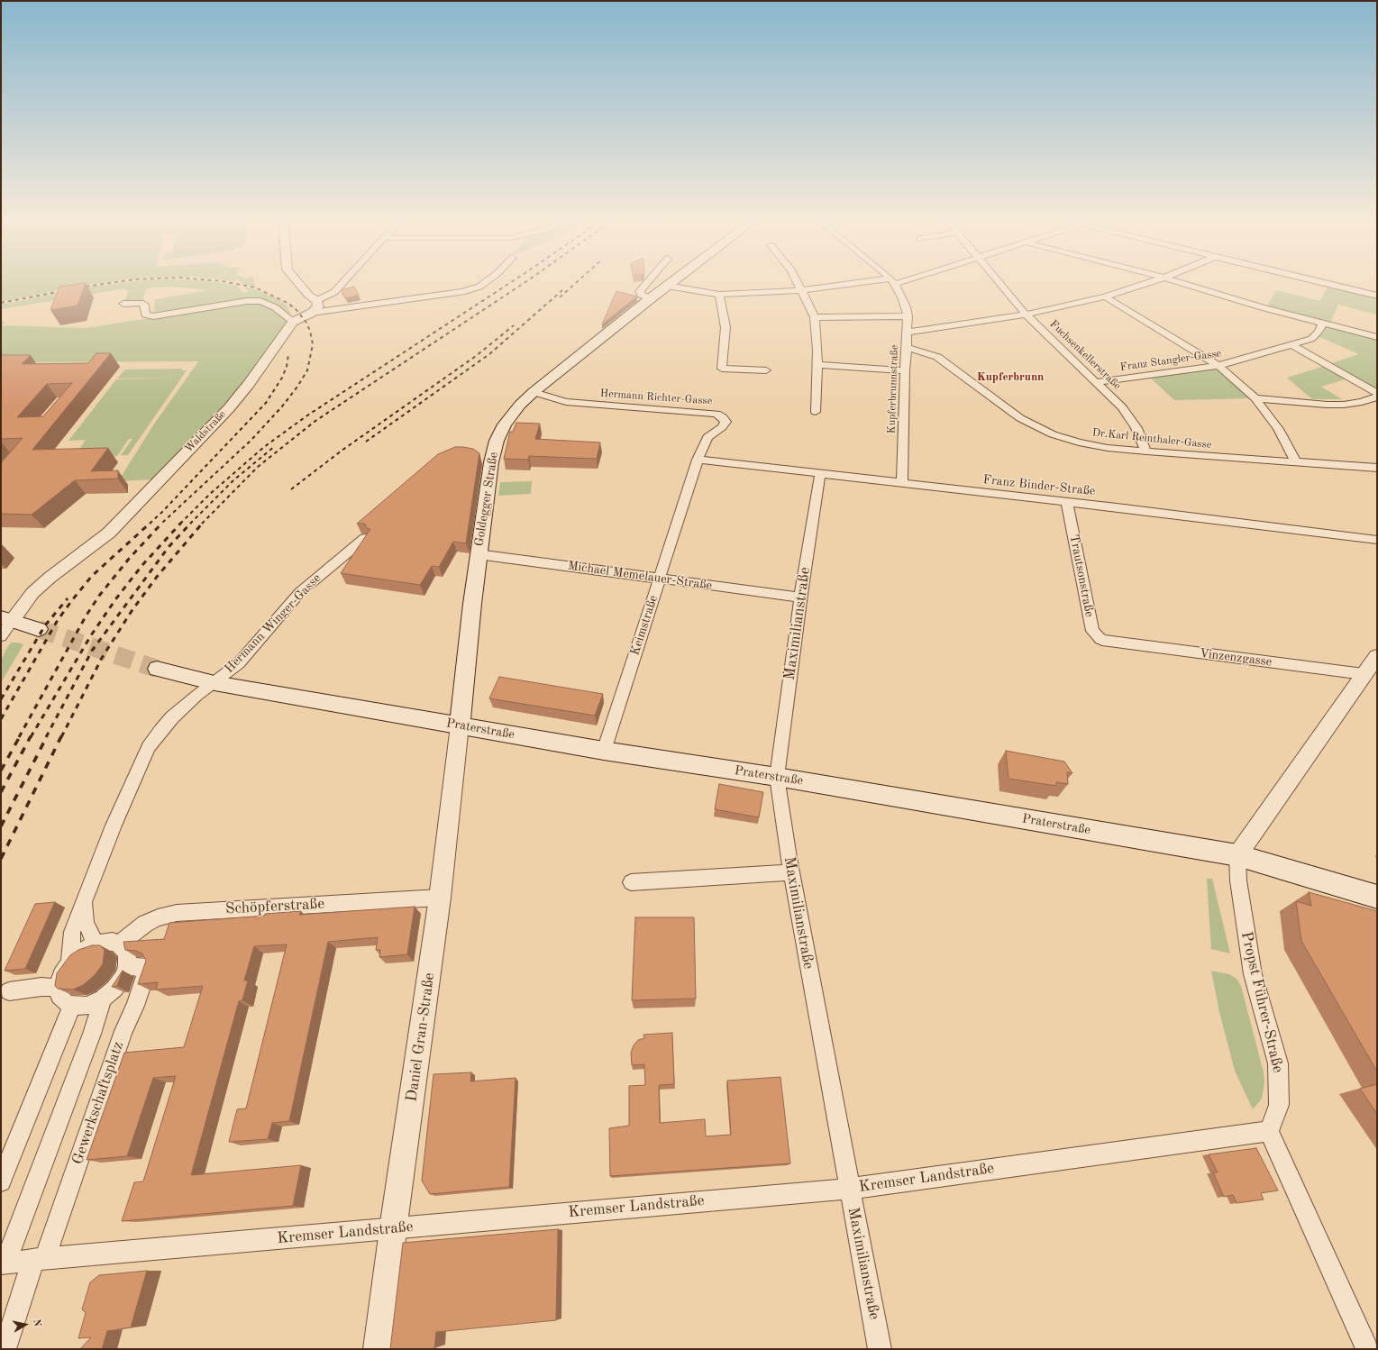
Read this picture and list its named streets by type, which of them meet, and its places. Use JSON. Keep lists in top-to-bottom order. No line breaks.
{"streets":{"main road":["Goldegger Straße","Praterstraße"],"street":["Fuchsenkellerstraße","Franz Stangler-Gasse","Kupferbrunnstraße","Hermann Richter-Gasse","Waldstraße","Dr.Karl Reinthaler-Gasse","Franz Binder-Straße","Michael Memelauer-Straße","Trautsonstraße","Hermann Winger-Gasse","Maximilianstraße","Keimstraße","Vinzenzgasse","Schöpferstraße","Propst Führer-Straße","Daniel Gran-Straße","Gewerkschaftsplatz","Kremser Landstraße"]},"crossings":[["Fuchsenkellerstraße","Franz Stangler-Gasse"],["Fuchsenkellerstraße","Kupferbrunnstraße"],["Fuchsenkellerstraße","Dr.Karl Reinthaler-Gasse"],["Kupferbrunnstraße","Dr.Karl Reinthaler-Gasse"],["Kupferbrunnstraße","Franz Binder-Straße"],["Hermann Richter-Gasse","Franz Binder-Straße"],["Hermann Richter-Gasse","Goldegger Straße"],["Hermann Richter-Gasse","Keimstraße"],["Franz Binder-Straße","Trautsonstraße"],["Franz Binder-Straße","Maximilianstraße"],["Franz Binder-Straße","Keimstraße"],["Goldegger Straße","Michael Memelauer-Straße"],["Goldegger Straße","Praterstraße"],["Goldegger Straße","Daniel Gran-Straße"],["Michael Memelauer-Straße","Maximilianstraße"],["Michael Memelauer-Straße","Keimstraße"],["Trautsonstraße","Vinzenzgasse"],["Hermann Winger-Gasse","Praterstraße"],["Hermann Winger-Gasse","Schöpferstraße"],["Hermann Winger-Gasse","Gewerkschaftsplatz"],["Maximilianstraße","Praterstraße"],["Maximilianstraße","Kremser Landstraße"],["Keimstraße","Praterstraße"],["Praterstraße","Propst Führer-Straße"],["Praterstraße","Daniel Gran-Straße"],["Schöpferstraße","Daniel Gran-Straße"],["Schöpferstraße","Gewerkschaftsplatz"],["Propst Führer-Straße","Kremser Landstraße"],["Daniel Gran-Straße","Kremser Landstraße"],["Gewerkschaftsplatz","Kremser Landstraße"]],"districts":["Kupferbrunn"],"north":"right"}
